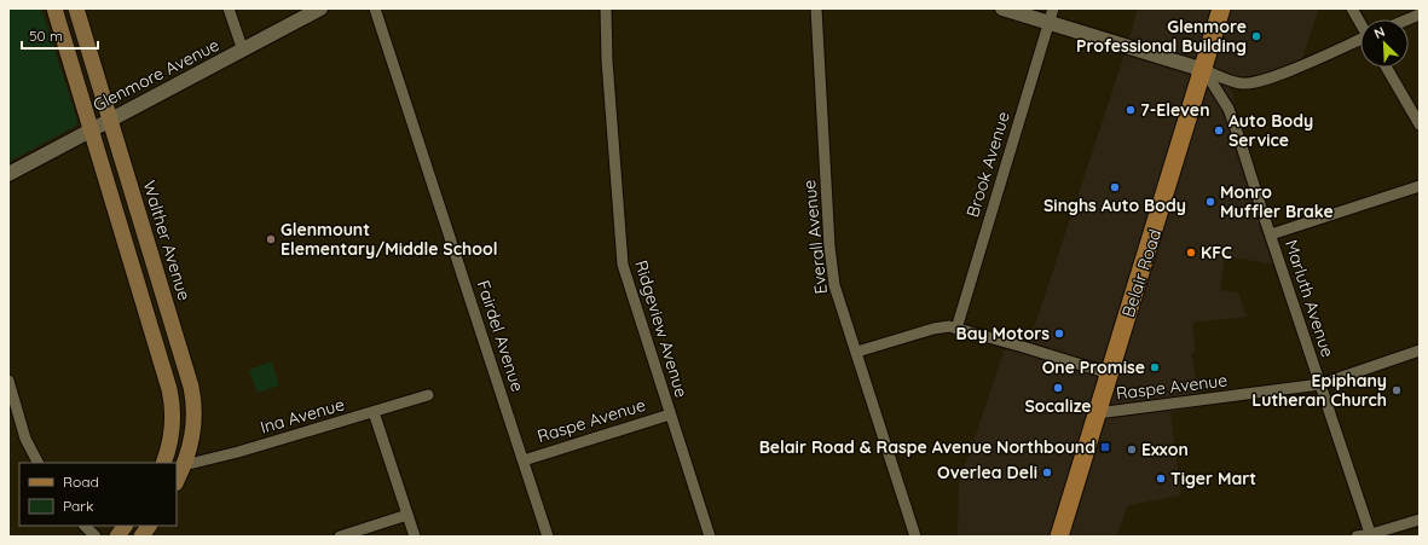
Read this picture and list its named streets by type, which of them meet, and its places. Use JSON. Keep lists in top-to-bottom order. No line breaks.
{"streets":{"main road":["Walther Avenue","Belair Road"],"street":["Glenmore Avenue","Brook Avenue","Everall Avenue","Marluth Avenue","Ridgeview Avenue","Fairdel Avenue","Raspe Avenue","Ina Avenue"]},"crossings":[["Glenmore Avenue","Walther Avenue"],["Brook Avenue","Raspe Avenue"],["Everall Avenue","Raspe Avenue"],["Walther Avenue","Ina Avenue"],["Belair Road","Marluth Avenue"],["Belair Road","Raspe Avenue"],["Marluth Avenue","Raspe Avenue"],["Ridgeview Avenue","Raspe Avenue"],["Fairdel Avenue","Raspe Avenue"]],"places":{"other":["Glenmore Professional Building","7-Eleven","Auto Body Service","Singhs Auto Body","Monro Muffler Brake","Glenmount Elementary/Middle School","KFC","Bay Motors","One Promise","Socalize","Epiphany Lutheran Church","Exxon","Overlea Deli","Tiger Mart"],"transit":["Belair Road & Raspe Avenue Northbound"]},"legend":["Road","Park"],"scale_bar":"50 m","north":"top left"}
